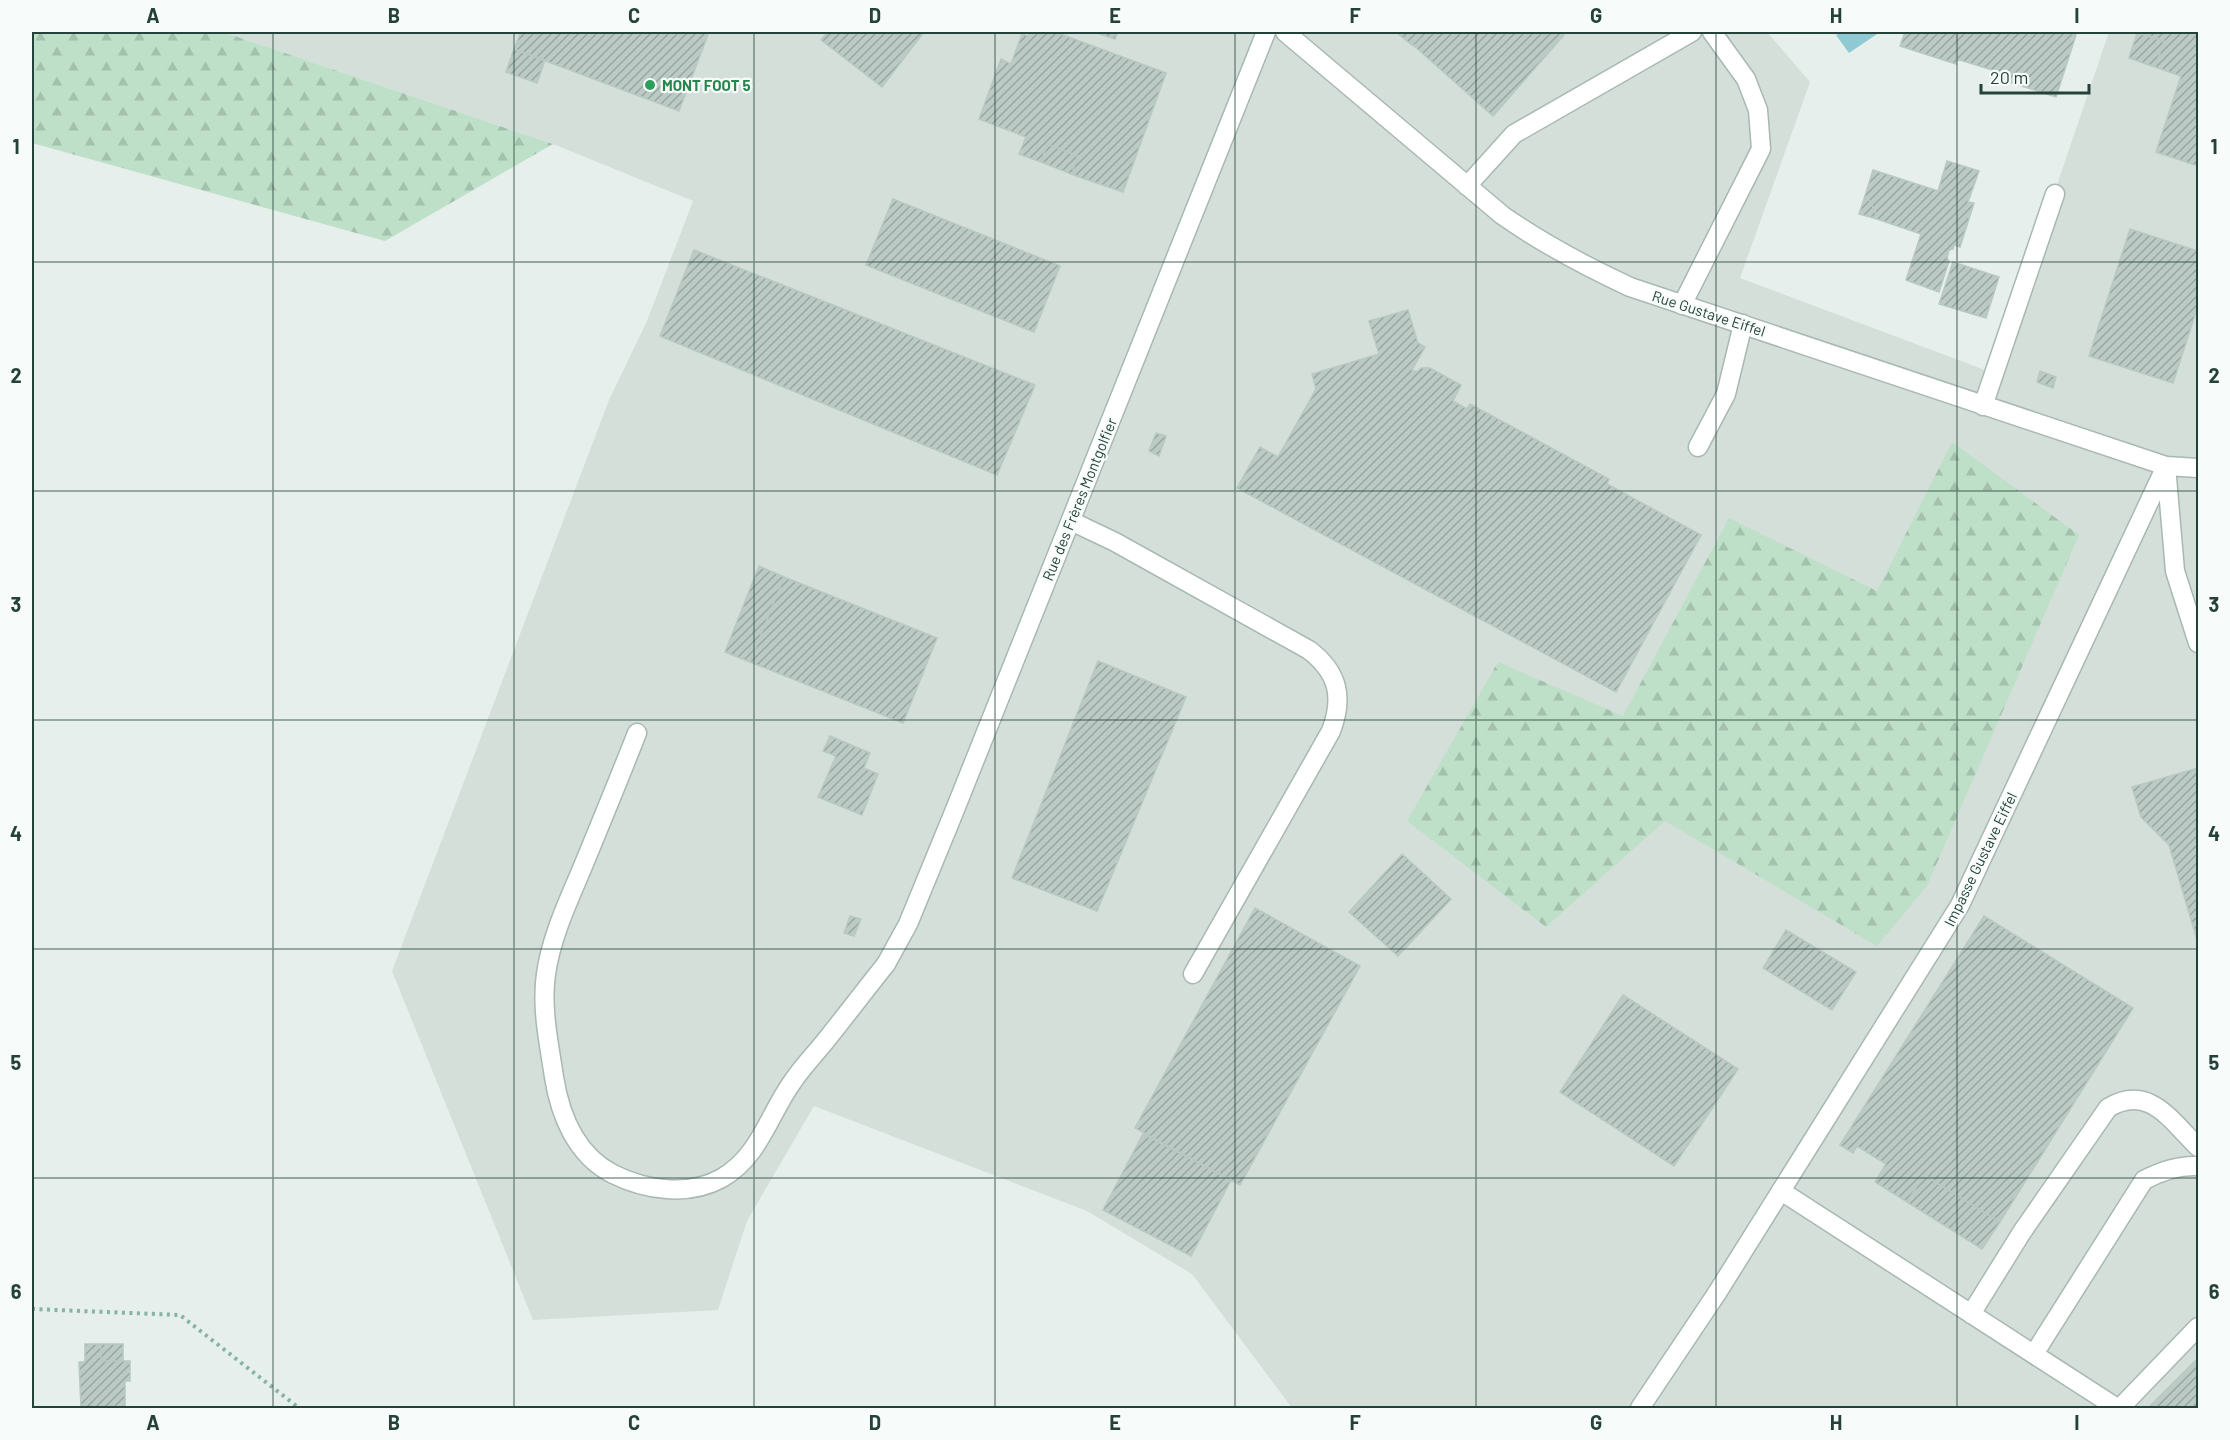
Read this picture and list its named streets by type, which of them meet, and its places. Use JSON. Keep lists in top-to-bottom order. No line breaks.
{"streets":{"street":["Rue Gustave Eiffel","Rue des Frères Montgolfier","Impasse Gustave Eiffel"]},"crossings":[["Rue Gustave Eiffel","Impasse Gustave Eiffel"]],"places":["MONT FOOT 5"],"scale_bar":"20 m","grid":{"columns":["A","B","C","D","E","F","G","H","I"],"rows":["1","2","3","4","5","6"]}}
